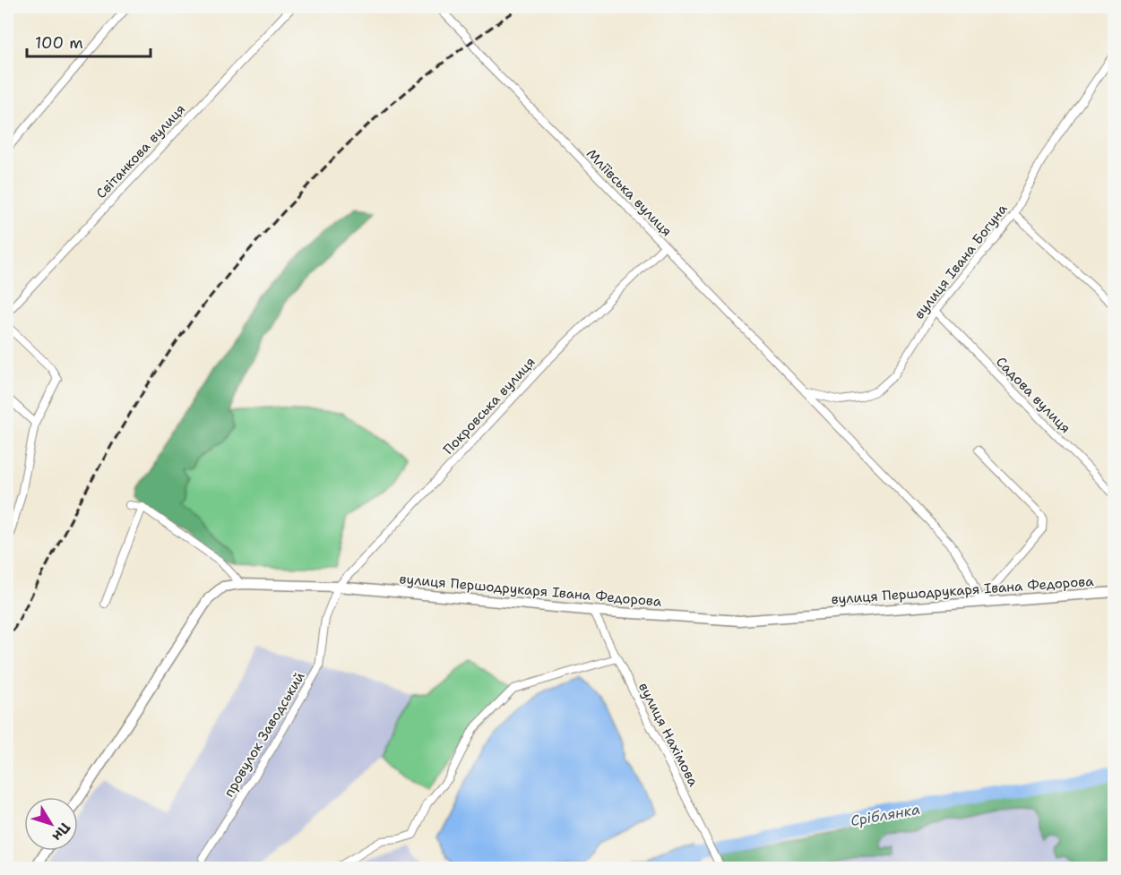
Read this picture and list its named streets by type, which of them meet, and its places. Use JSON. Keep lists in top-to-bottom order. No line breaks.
{"streets":{"street":["Світанкова вулиця","Мліївська вулиця","вулиця Івана Богуна","Садова вулиця","Покровська вулиця","вулиця Першодрукаря Івана Федорова","провулок Заводський","вулиця Нахімова"]},"crossings":[["Мліївська вулиця","вулиця Івана Богуна"],["Мліївська вулиця","Покровська вулиця"],["вулиця Івана Богуна","Садова вулиця"],["Покровська вулиця","вулиця Першодрукаря Івана Федорова"],["Покровська вулиця","провулок Заводський"],["вулиця Першодрукаря Івана Федорова","провулок Заводський"],["вулиця Першодрукаря Івана Федорова","вулиця Нахімова"]],"water":["Сріблянка"],"scale_bar":"100 m","north":"bottom right"}
